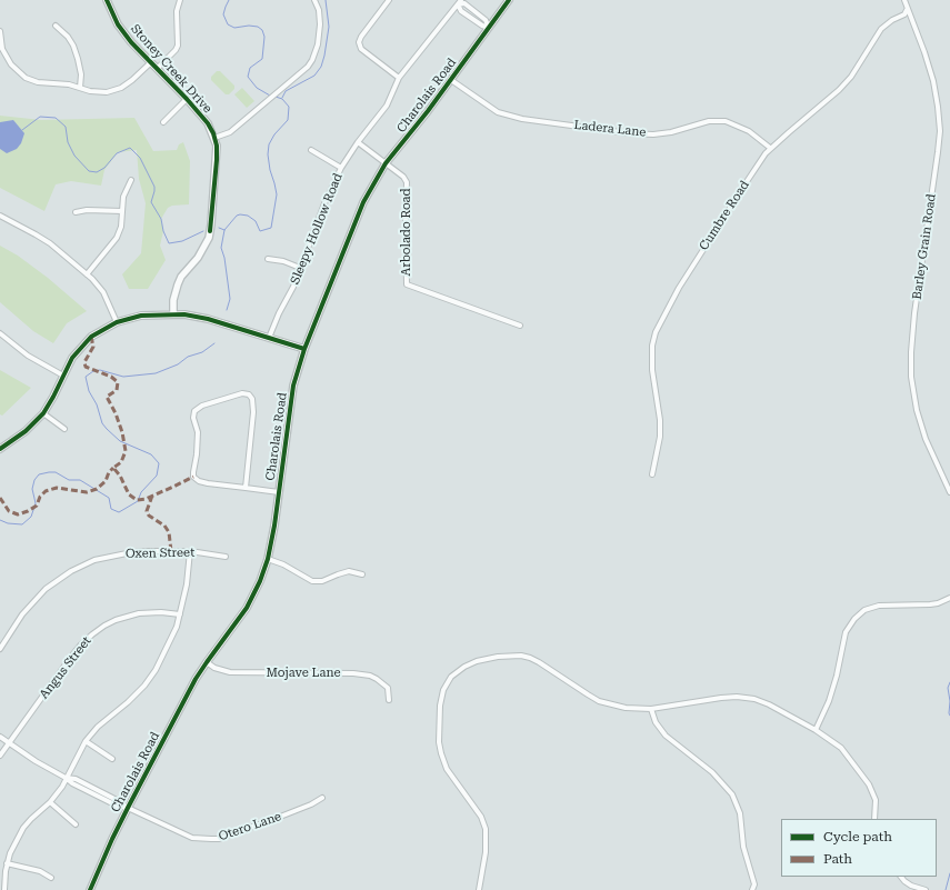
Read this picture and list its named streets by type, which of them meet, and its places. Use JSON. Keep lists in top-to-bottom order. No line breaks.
{"streets":{"street":["Stoney Creek Drive","Charolais Road","Ladera Lane","Cumbre Road","Sleepy Hollow Road","Arbolado Road","Barley Grain Road","Oxen Street","Angus Street","Mojave Lane","Otero Lane"]},"crossings":[["Charolais Road","Ladera Lane"],["Charolais Road","Sleepy Hollow Road"],["Charolais Road","Arbolado Road"],["Charolais Road","Mojave Lane"],["Charolais Road","Otero Lane"],["Ladera Lane","Cumbre Road"],["Cumbre Road","Barley Grain Road"],["Sleepy Hollow Road","Arbolado Road"],["Angus Street","Otero Lane"]],"legend":["Cycle path","Path"]}
